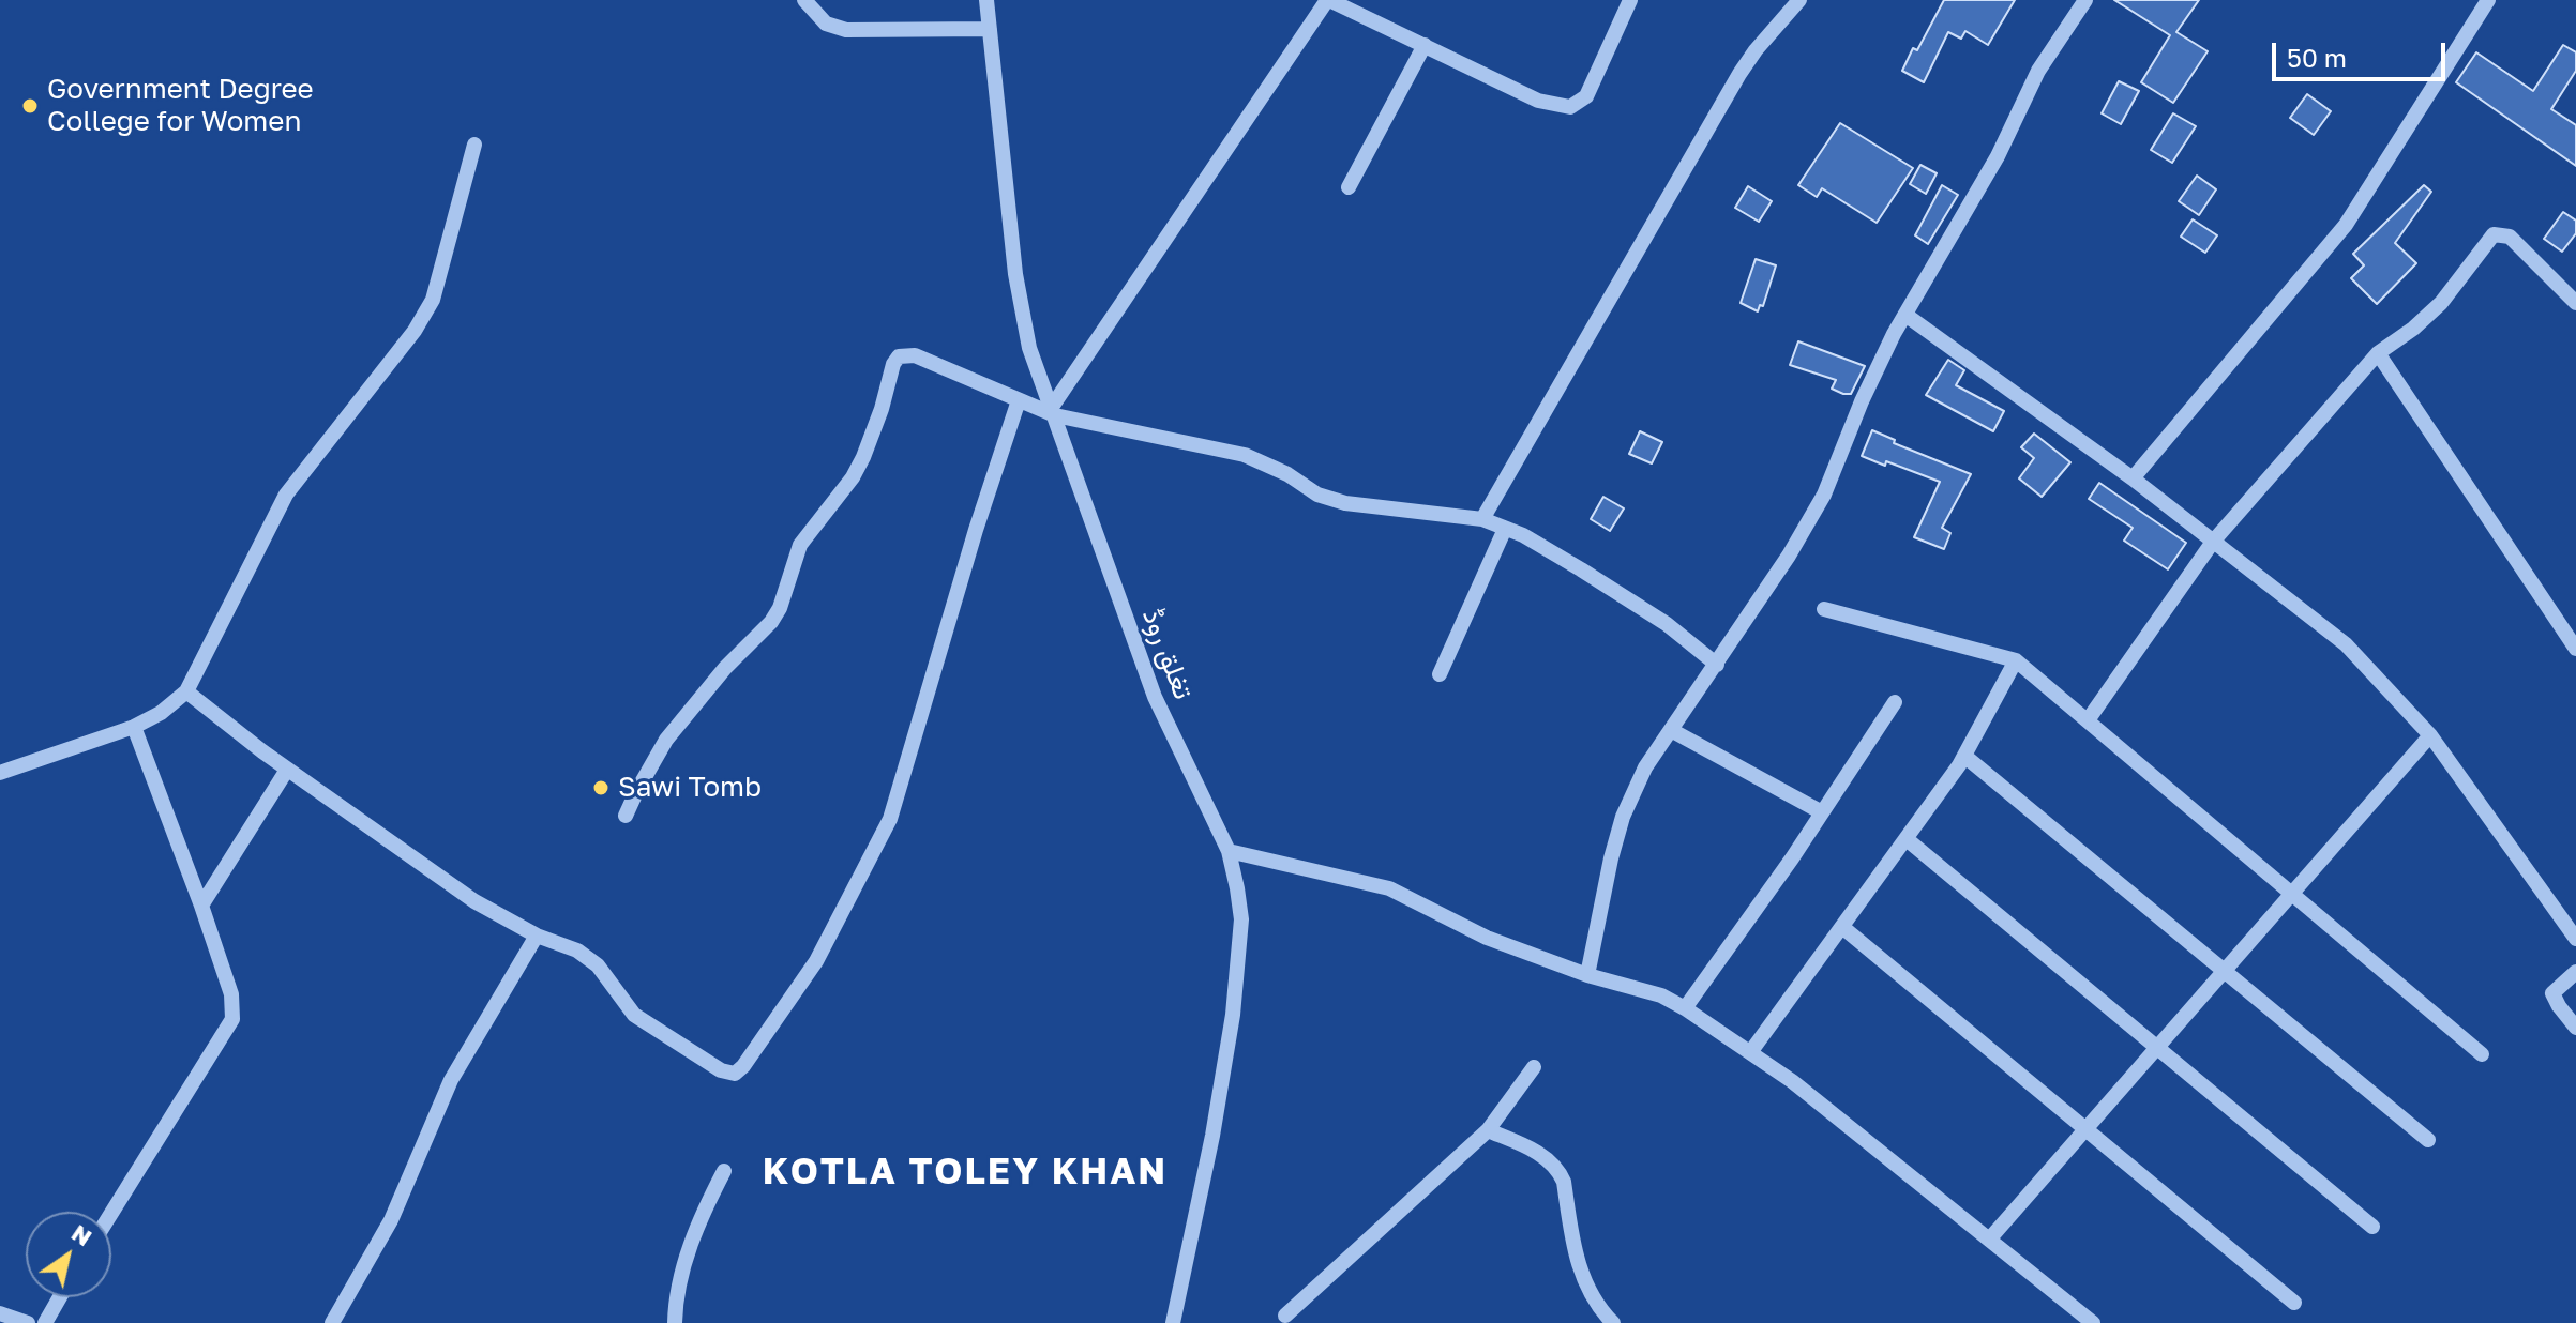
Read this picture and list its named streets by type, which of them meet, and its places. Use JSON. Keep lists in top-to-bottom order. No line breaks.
{"streets":{"street":["تغلق روڈ"]},"districts":["KOTLA TOLEY KHAN"],"places":["Government Degree College for Women","Sawi Tomb"],"scale_bar":"50 m","north":"top right"}
